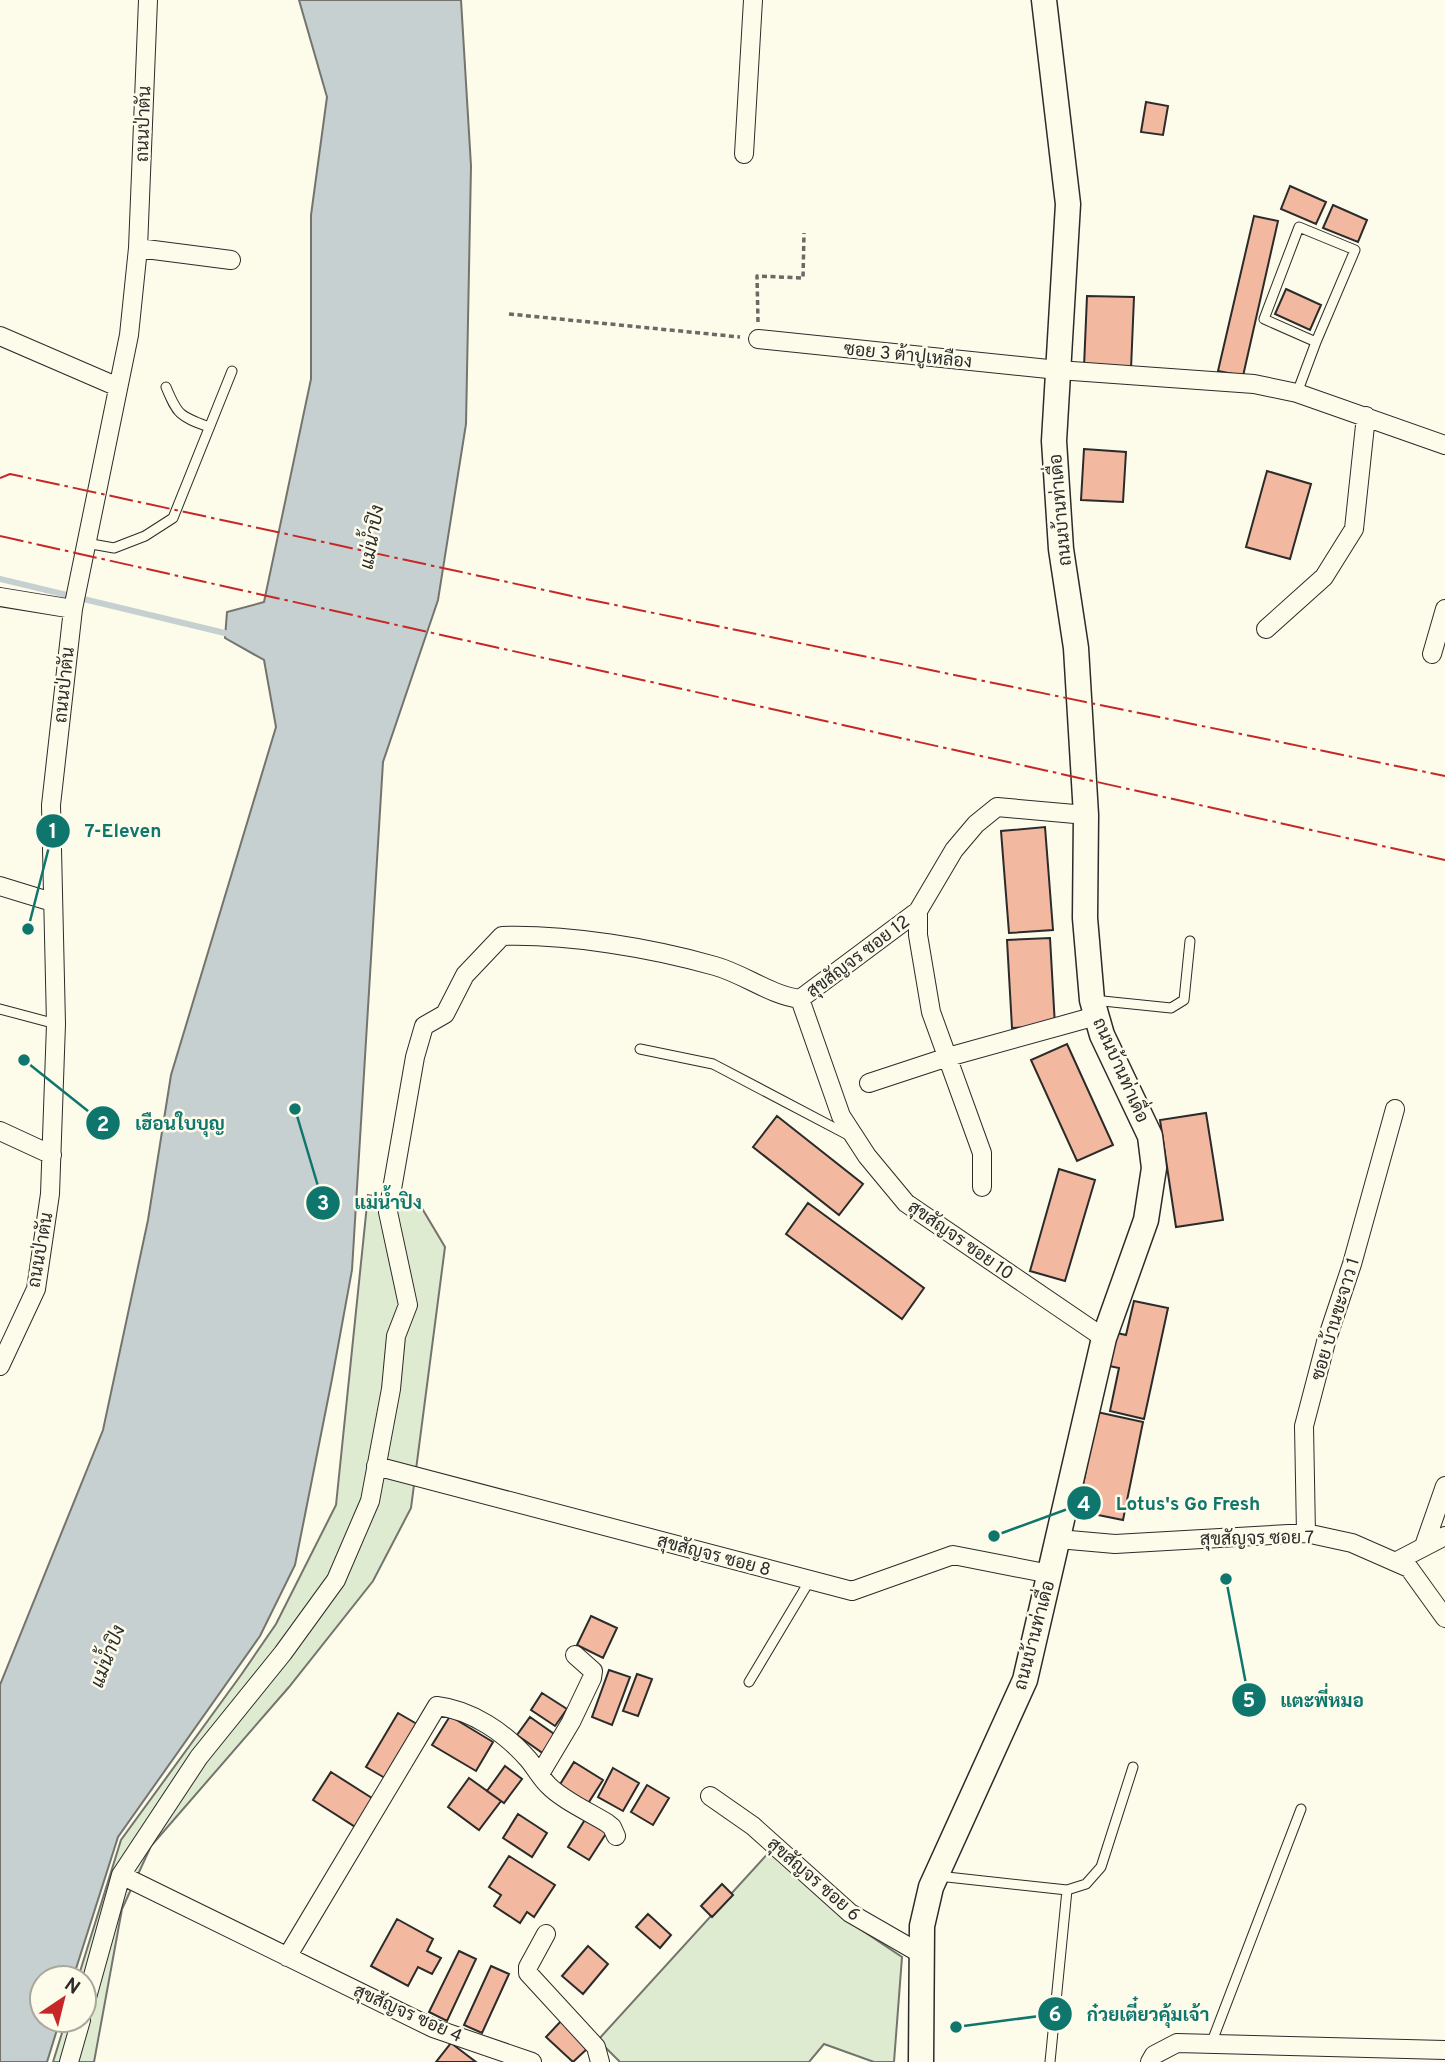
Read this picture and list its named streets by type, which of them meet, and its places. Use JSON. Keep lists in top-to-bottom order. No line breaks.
{"streets":{"street":["ถนนป่าตัน","ซอย 3 ต้าปูเหลือง","ถนนบ้านท่าเดื่อ","สุขสัญจร ซอย 12","สุขสัญจร ซอย 10","ซอย บ้านขะจาว 1","สุขสัญจร ซอย 7","สุขสัญจร ซอย 8","สุขสัญจร ซอย 6","สุขสัญจร ซอย 4"]},"crossings":[["ซอย 3 ต้าปูเหลือง","ถนนบ้านท่าเดื่อ"],["ถนนบ้านท่าเดื่อ","สุขสัญจร ซอย 12"],["ถนนบ้านท่าเดื่อ","สุขสัญจร ซอย 10"],["ถนนบ้านท่าเดื่อ","สุขสัญจร ซอย 7"],["ถนนบ้านท่าเดื่อ","สุขสัญจร ซอย 8"],["ถนนบ้านท่าเดื่อ","สุขสัญจร ซอย 6"],["สุขสัญจร ซอย 12","สุขสัญจร ซอย 10"],["สุขสัญจร ซอย 12","สุขสัญจร ซอย 8"],["ซอย บ้านขะจาว 1","สุขสัญจร ซอย 7"]],"water":["แม่น้ำปิง"],"places":["7-Eleven","เฮือนใบบุญ","แม่น้ำปิง","Lotus's Go Fresh","แตะพี่หมอ","ก๋วยเตี๋ยวคุ้มเจ้า"],"north":"top right"}
